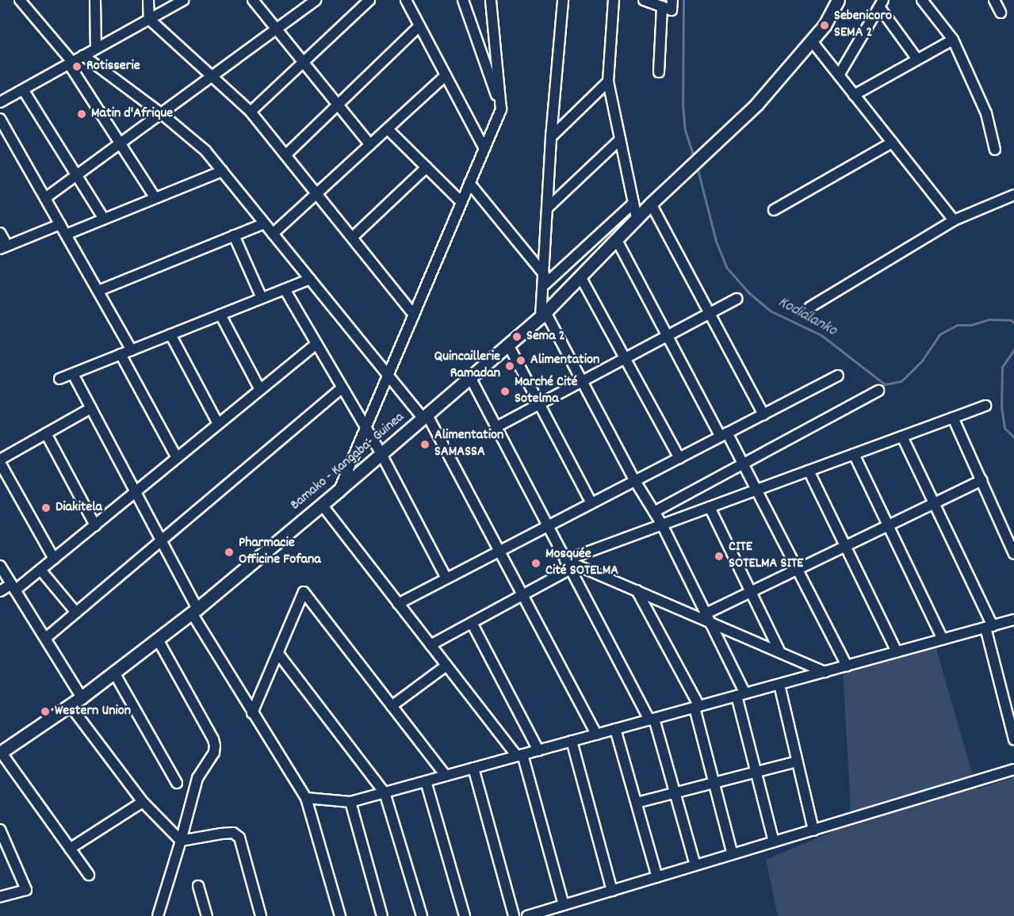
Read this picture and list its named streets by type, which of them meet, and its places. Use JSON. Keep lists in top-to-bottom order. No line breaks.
{"streets":{"main road":["Bamako - Kangaba- Guinea"]},"water":["Kodialanko"],"places":["Sebenicoro SEMA 2","Rotisserie","Matin d'Afrique","Sema 2","Alimentation","Quincaillerie Ramadan","Marché Cité Sotelma","Alimentation SAMASSA","Diakitela","Pharmacie Officine Fofana","CITE SOTELMA SITE","Mosquée Cité SOTELMA","Western Union"]}
